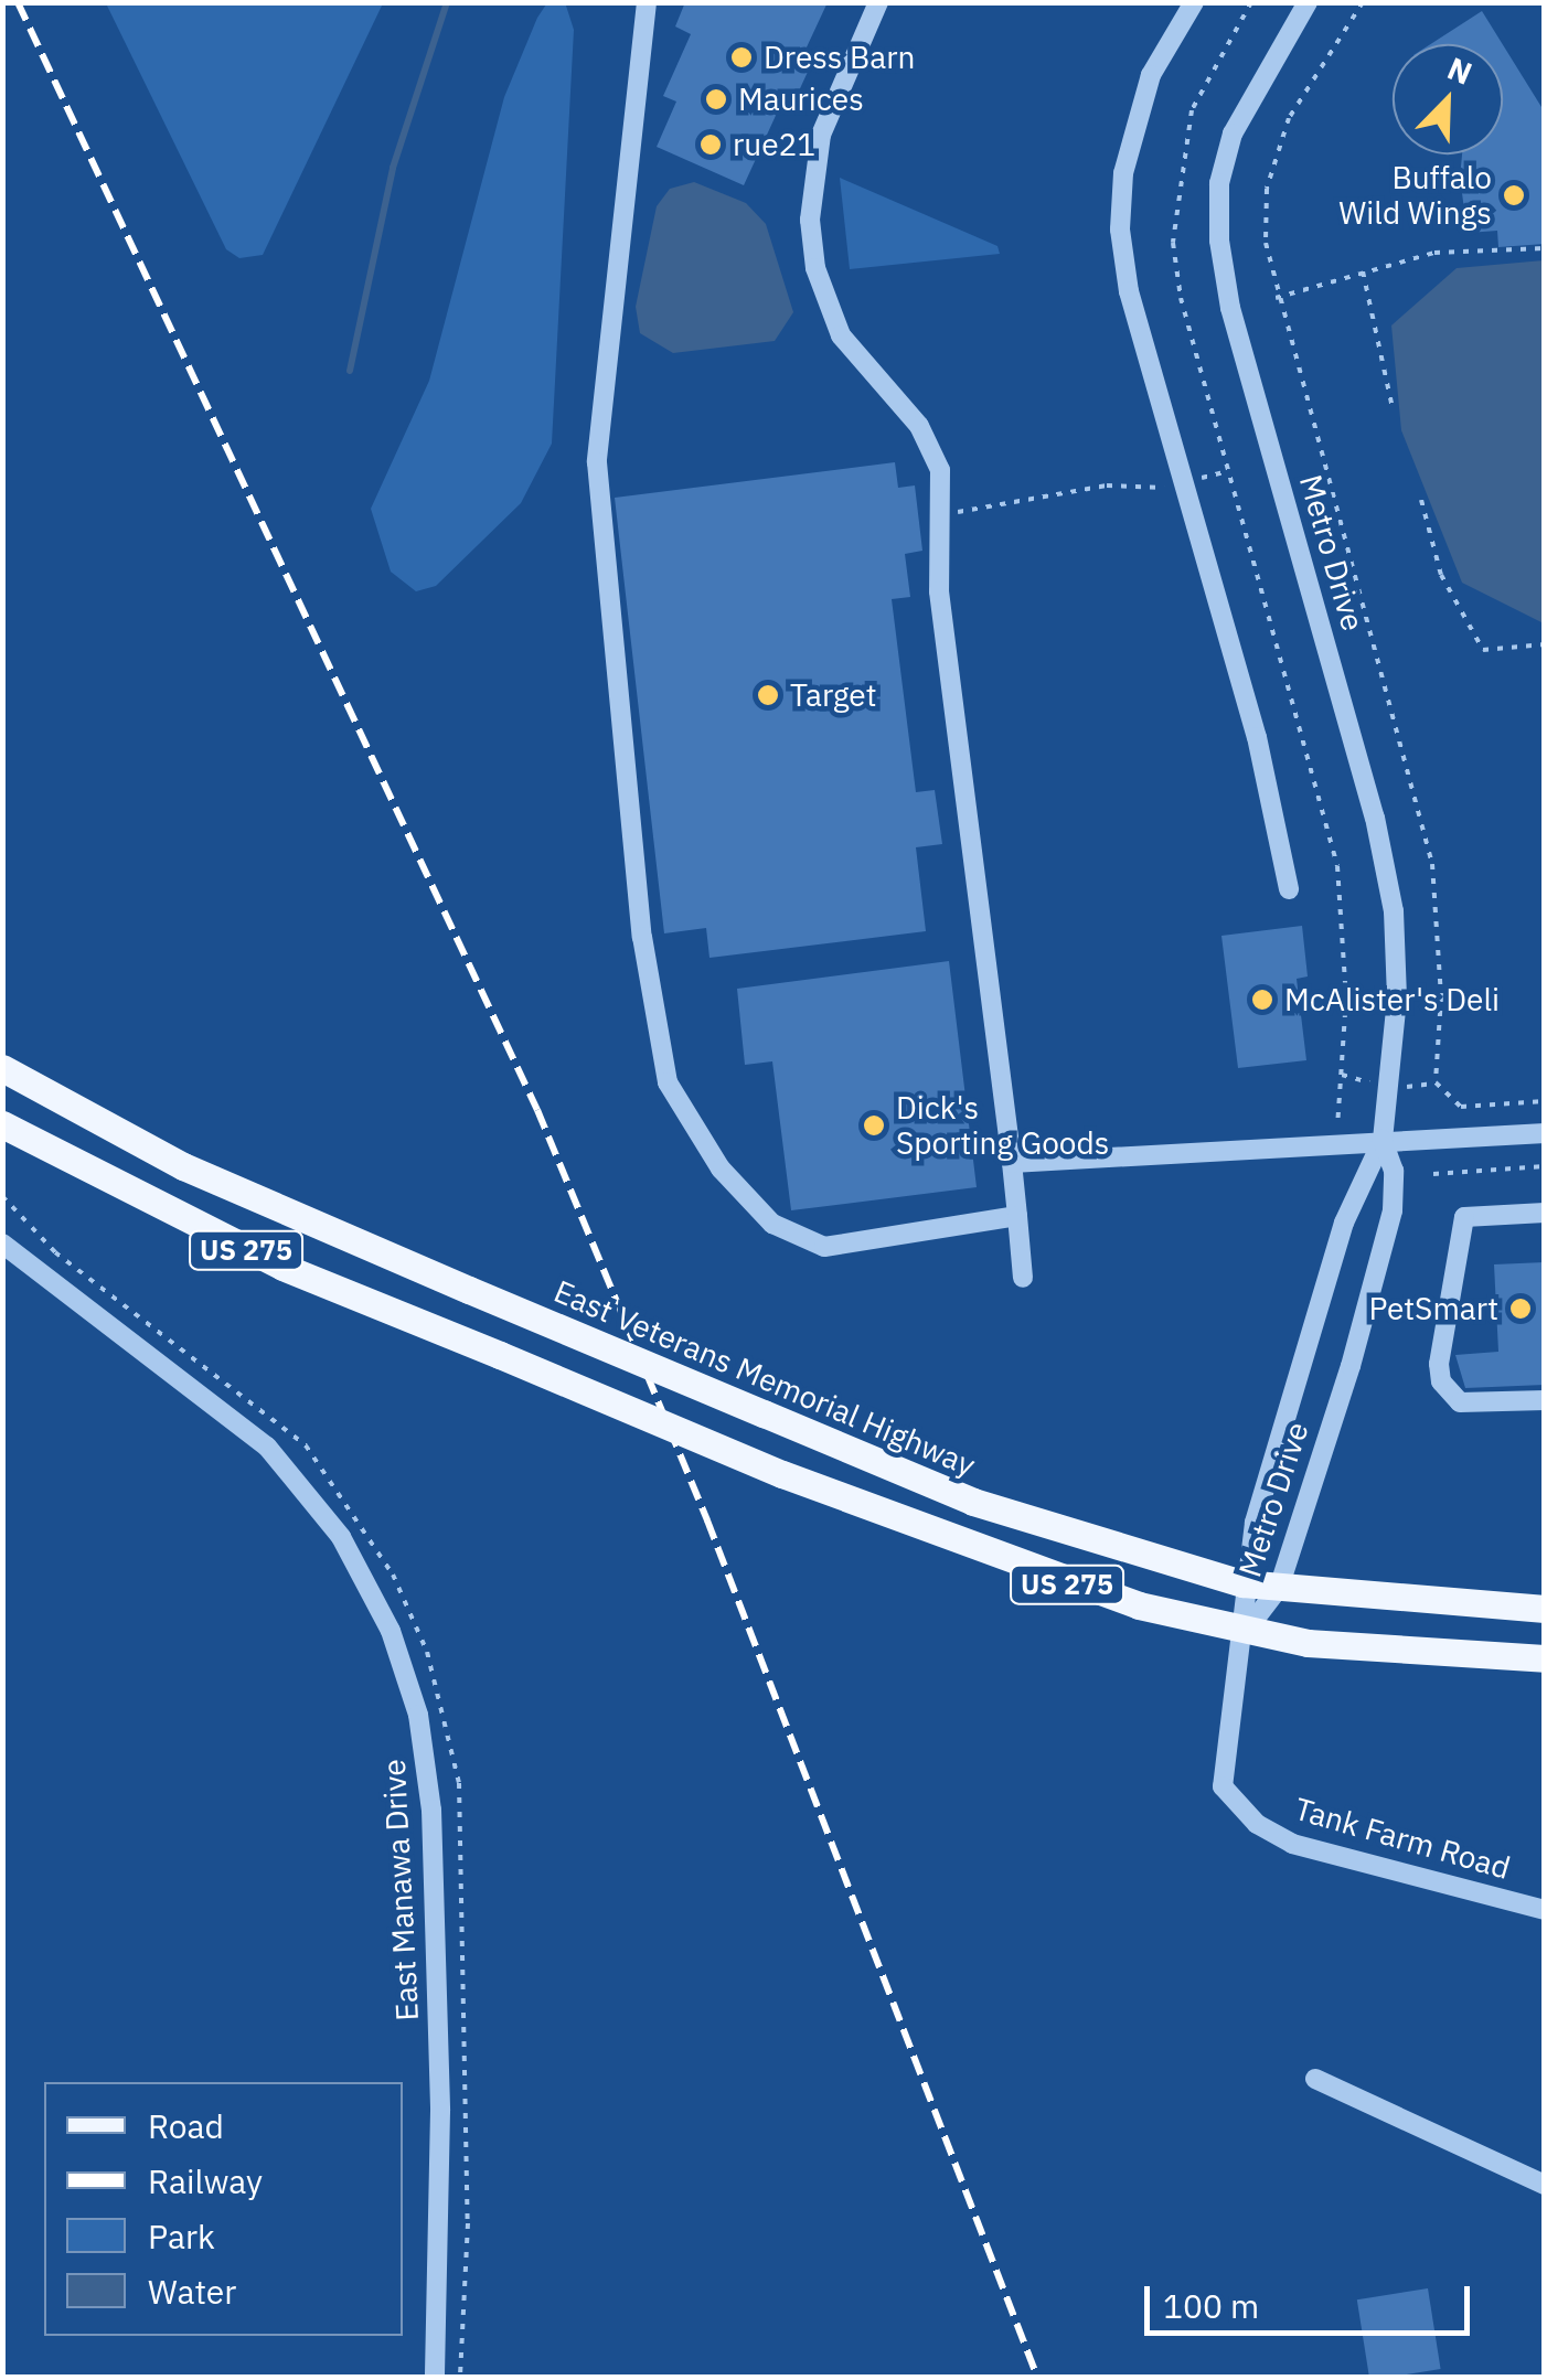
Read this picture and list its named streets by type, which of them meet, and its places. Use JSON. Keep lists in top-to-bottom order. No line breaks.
{"streets":{"main road":["US 275","East Veterans Memorial Highway"],"street":["Metro Drive","Tank Farm Road","East Manawa Drive"]},"crossings":[["Metro Drive","US 275"],["Metro Drive","East Veterans Memorial Highway"],["Metro Drive","Tank Farm Road"],["US 275","Tank Farm Road"]],"places":["Dress Barn","Maurices","rue21","Buffalo Wild Wings","Target","McAlister's Deli","Dick's Sporting Goods","PetSmart"],"legend":["Road","Railway","Park","Water"],"scale_bar":"100 m","north":"top right"}
